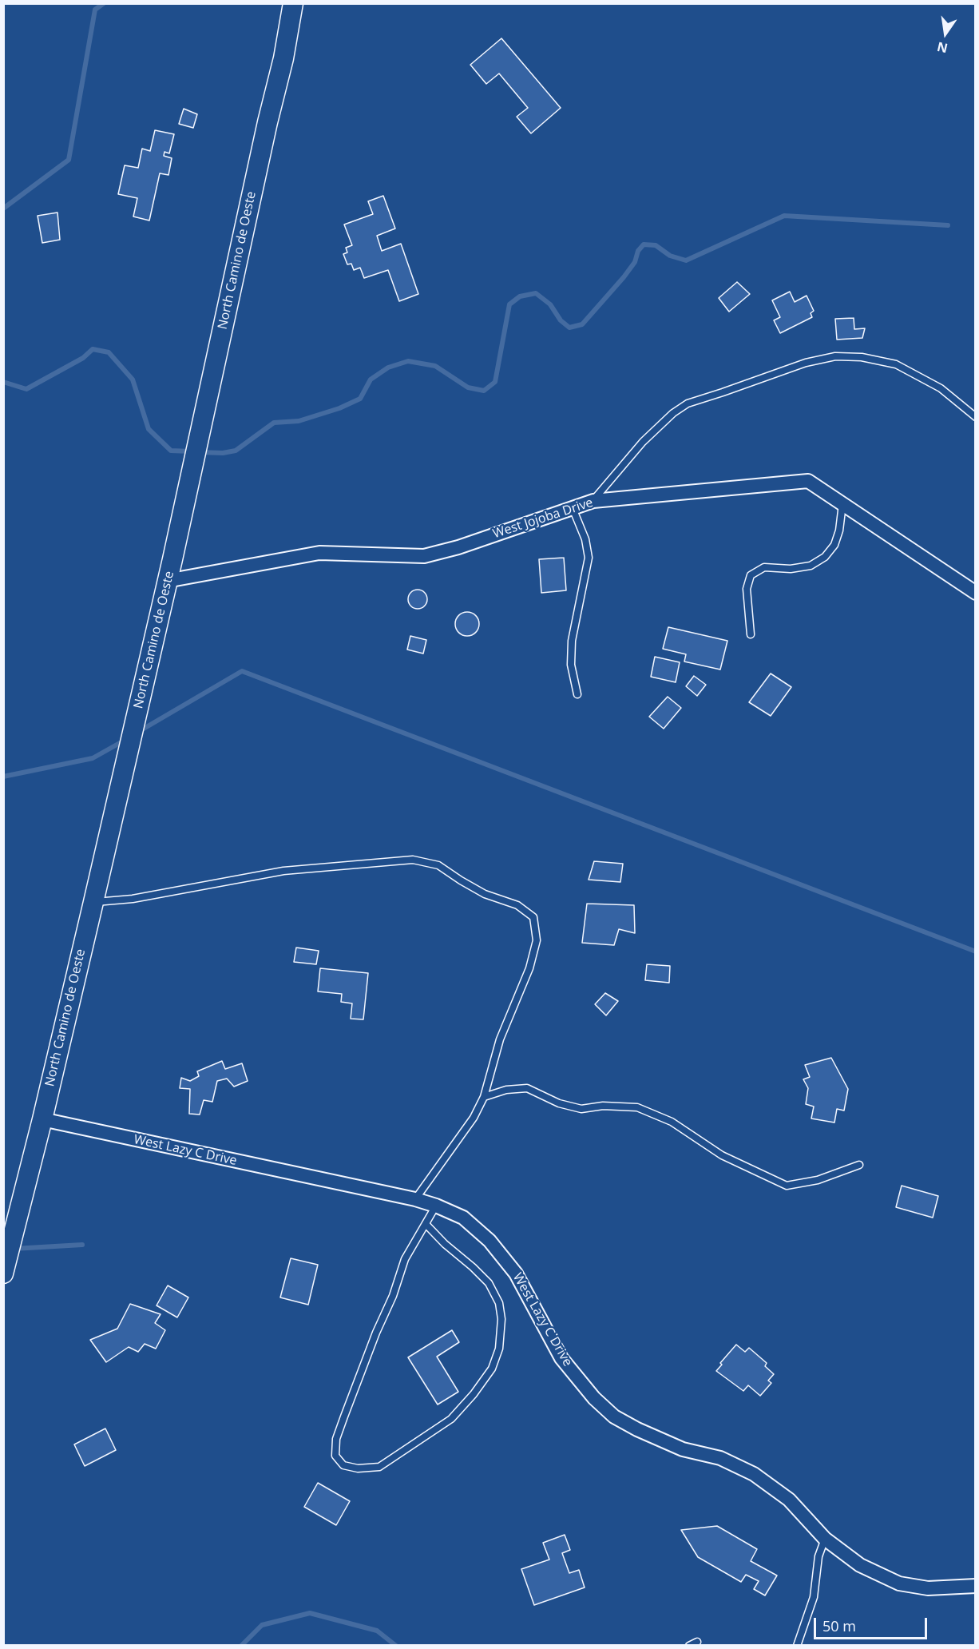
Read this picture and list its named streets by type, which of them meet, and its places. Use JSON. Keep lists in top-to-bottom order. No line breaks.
{"streets":{"street":["North Camino de Oeste","West Jojoba Drive","West Lazy C Drive"]},"crossings":[["North Camino de Oeste","West Jojoba Drive"],["North Camino de Oeste","West Lazy C Drive"]],"scale_bar":"50 m","north":"bottom"}
